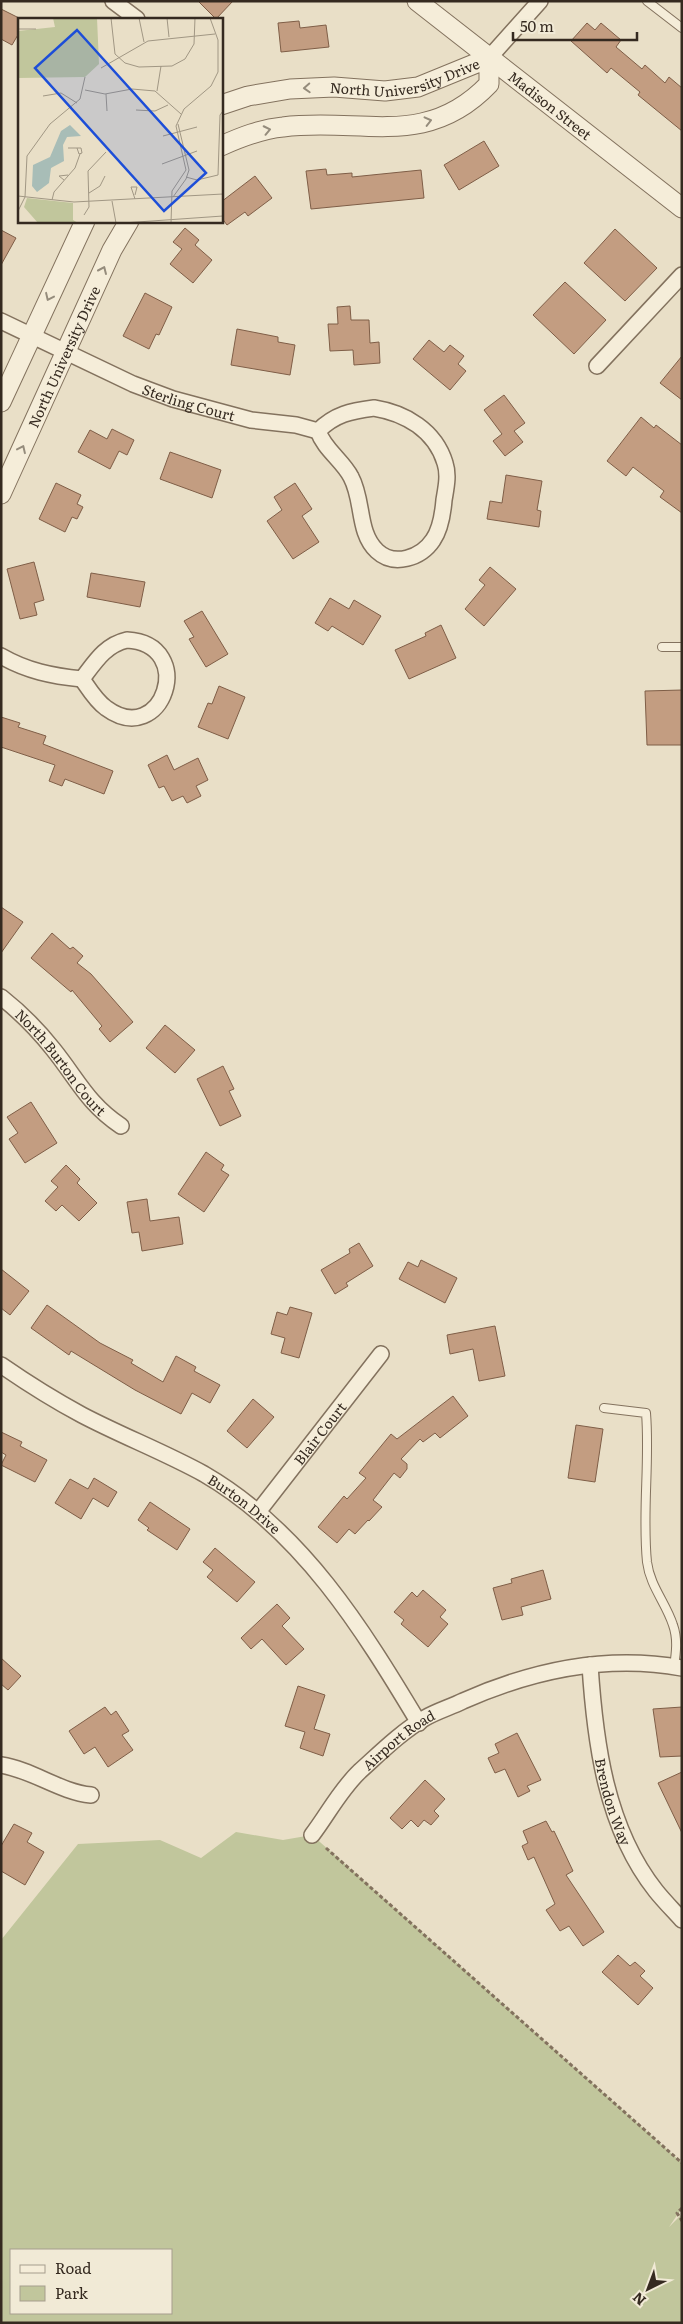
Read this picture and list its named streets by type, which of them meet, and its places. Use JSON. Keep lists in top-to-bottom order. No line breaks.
{"streets":{"street":["North University Drive","Madison Street","Sterling Court","North Burton Court","Blair Court","Burton Drive","Airport Road","Brendon Way"]},"crossings":[["North University Drive","Madison Street"],["North University Drive","Sterling Court"],["Blair Court","Burton Drive"],["Burton Drive","Airport Road"],["Airport Road","Brendon Way"]],"legend":["Road","Park"],"scale_bar":"50 m","north":"bottom left"}
